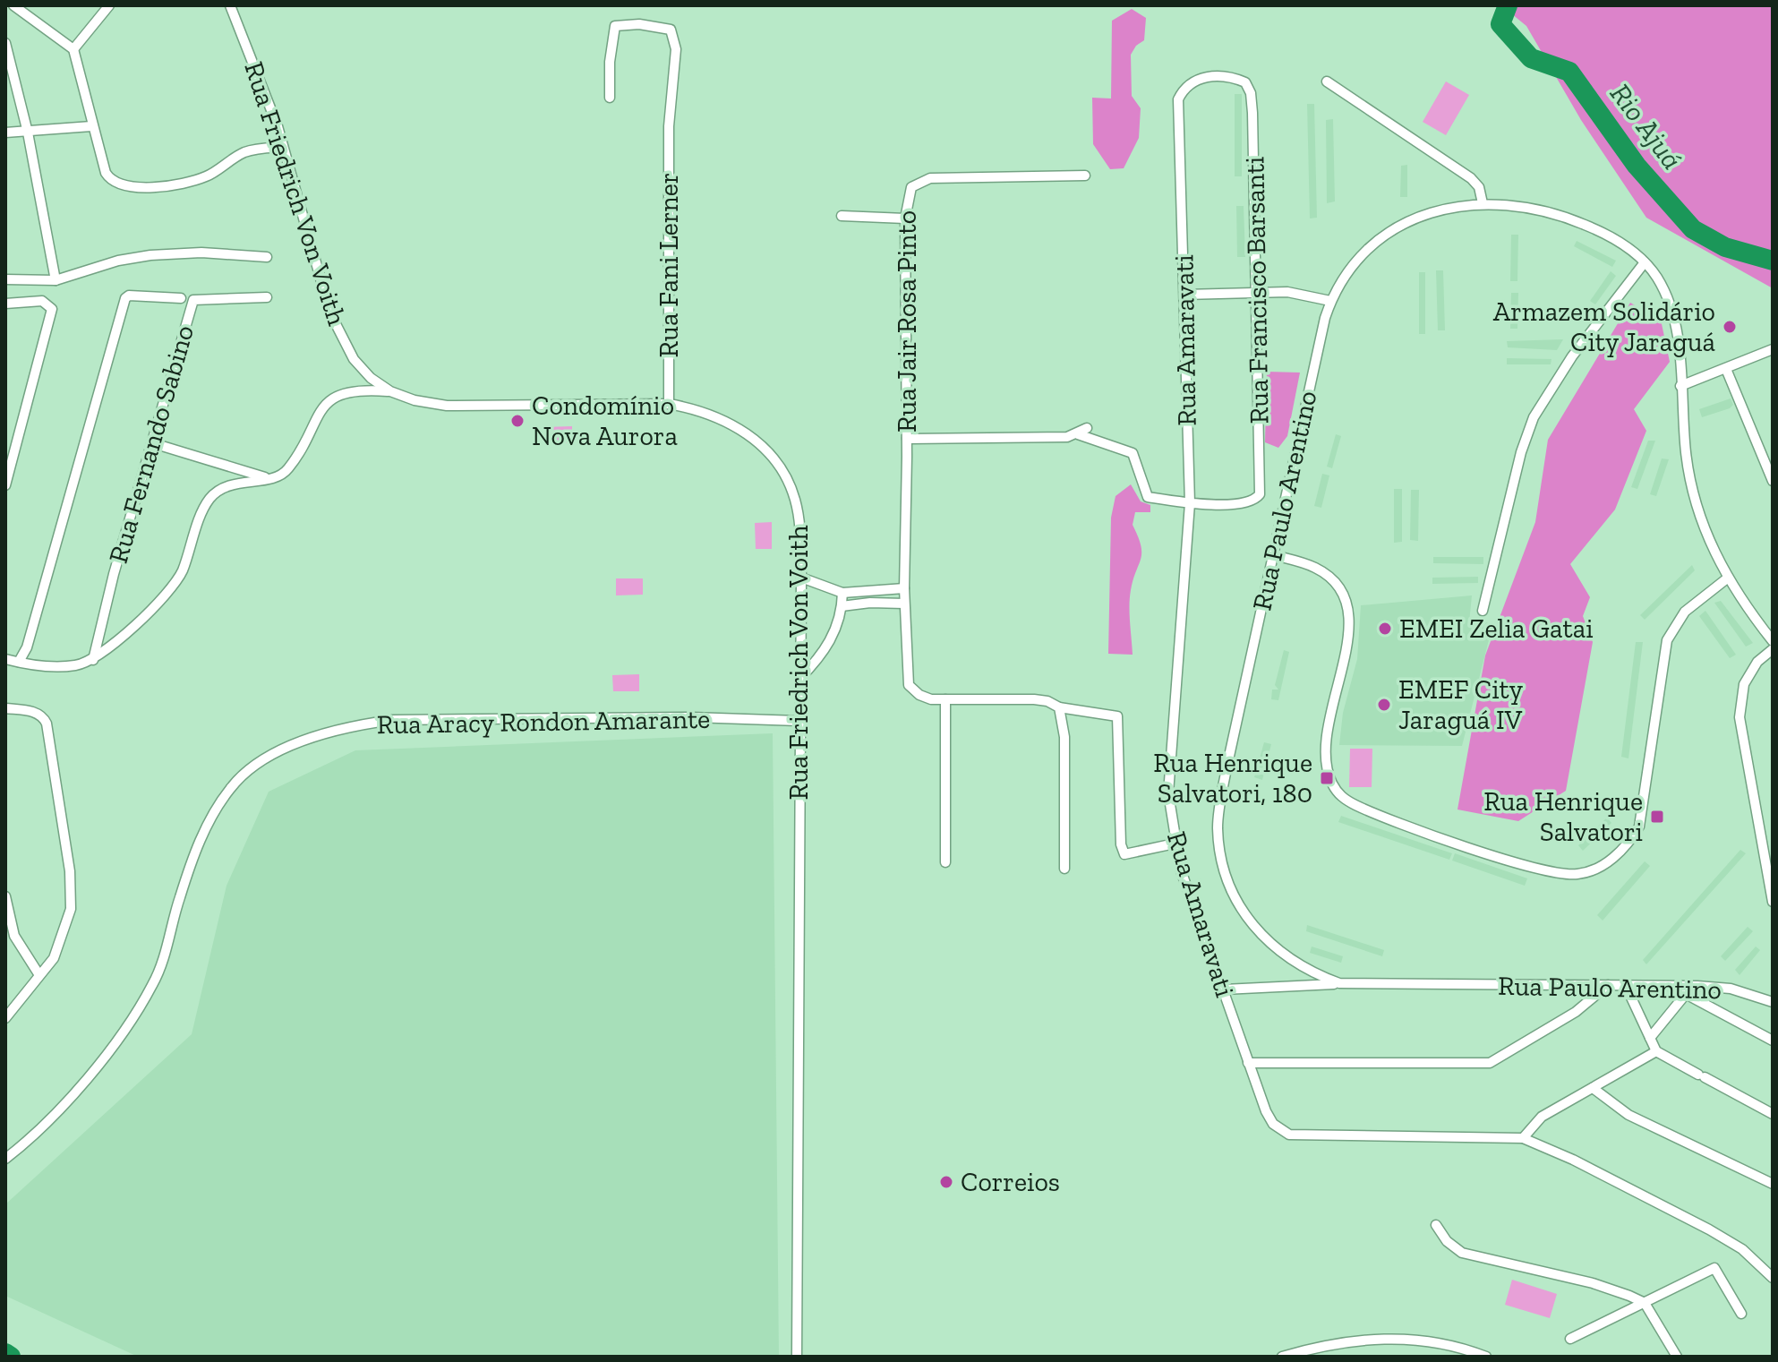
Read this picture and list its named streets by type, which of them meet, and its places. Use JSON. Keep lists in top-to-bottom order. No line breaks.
{"streets":{"street":["Rua Friedrich Von Voith","Rua Fani Lerner","Rua Francisco Barsanti","Rua Jair Rosa Pinto","Rua Amaravati","Rua Fernando Sabino","Rua Paulo Arentino","Rua Aracy Rondon Amarante"]},"crossings":[["Rua Friedrich Von Voith","Rua Fani Lerner"],["Rua Friedrich Von Voith","Rua Aracy Rondon Amarante"],["Rua Francisco Barsanti","Rua Amaravati"]],"water":["Rio Ajuá"],"places":{"other":["Armazem Solidário City Jaraguá","Condomínio Nova Aurora","EMEI Zelia Gatai","EMEF City Jaraguá IV","Correios"],"transit":["Rua Henrique Salvatori, 180","Rua Henrique Salvatori"]}}
